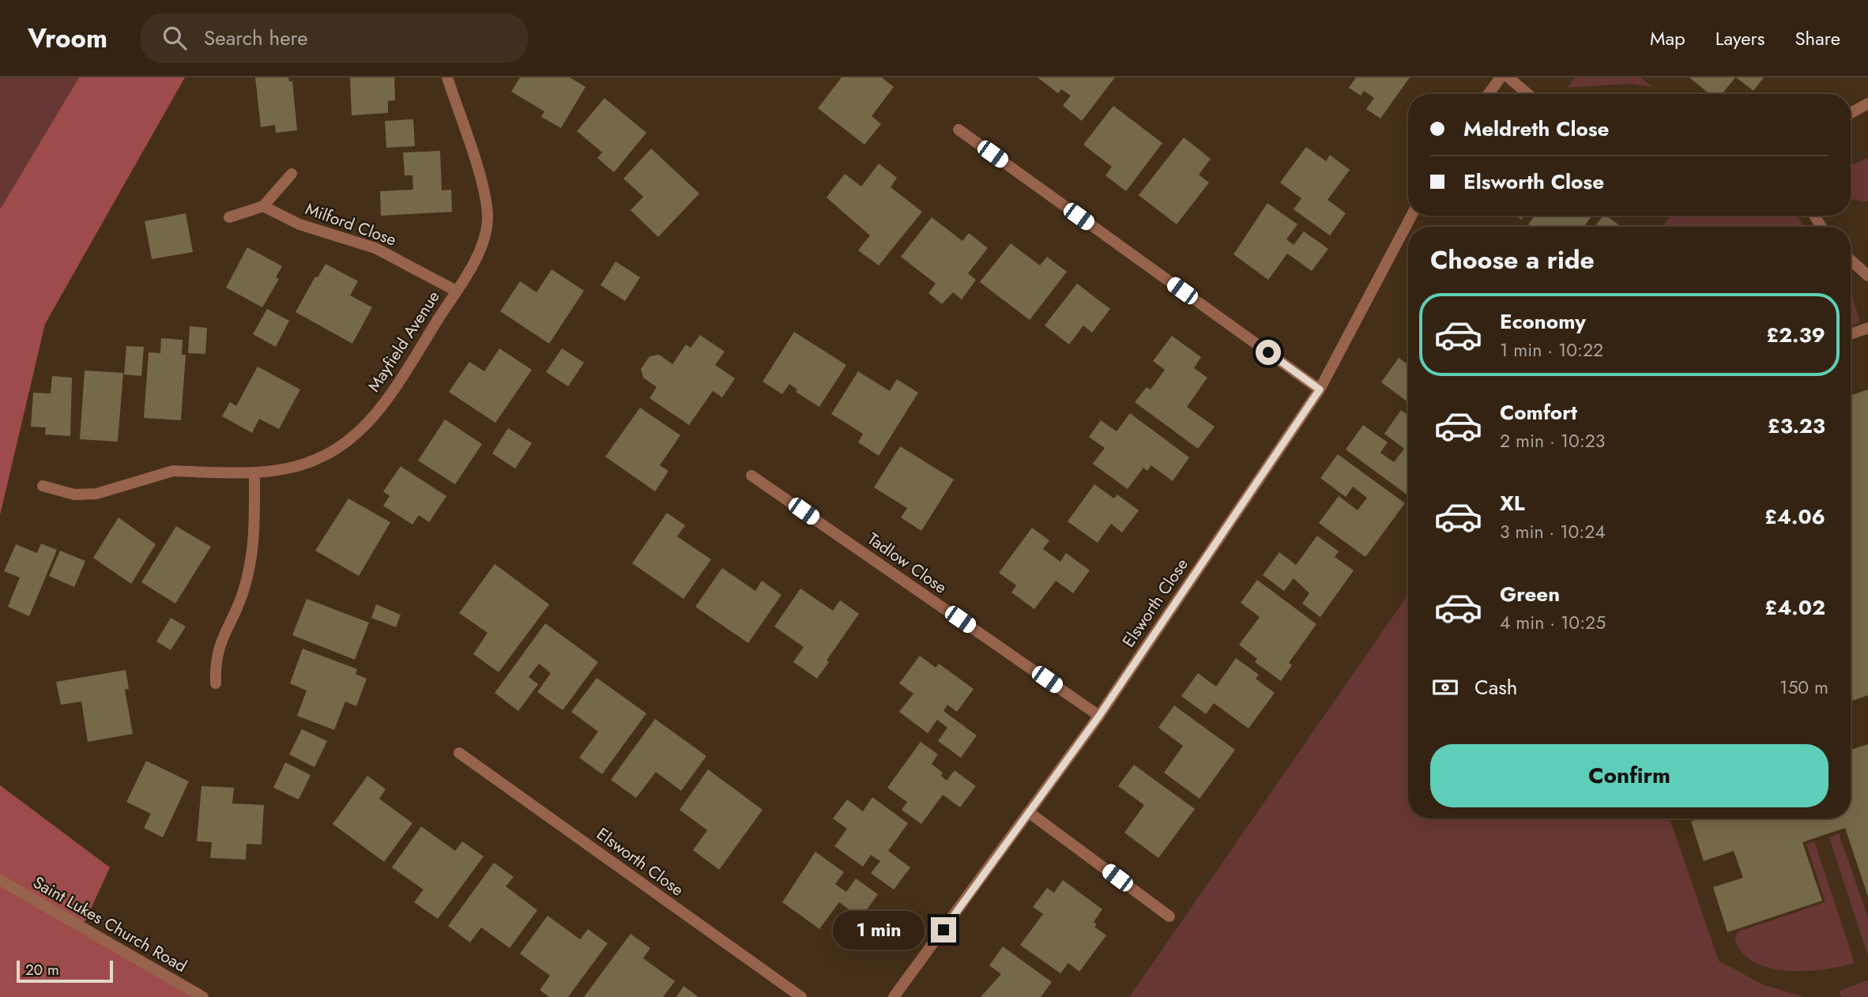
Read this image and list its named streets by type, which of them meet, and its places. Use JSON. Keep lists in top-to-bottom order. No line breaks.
{"streets":{"street":["Milford Close","Mayfield Avenue","Tadlow Close","Elsworth Close","Saint Lukes Church Road"]},"crossings":[["Milford Close","Mayfield Avenue"],["Tadlow Close","Elsworth Close"]],"scale_bar":"20 m","page":{"header":"Vroom","search":"Search here","nav":["Map","Layers","Share"],"banner":["Meldreth Close","Elsworth Close"],"heading":"Choose a ride","list":[{"name":"Economy","note":"1 min · 10:22","value":"£2.39"},{"name":"Comfort","note":"2 min · 10:23","value":"£3.23"},{"name":"XL","note":"3 min · 10:24","value":"£4.06"},{"name":"Green","note":"4 min · 10:25","value":"£4.02"}],"pay":["Cash","150 m"],"buttons":"Confirm","bubble":"1 min","scale":"20 m"}}
